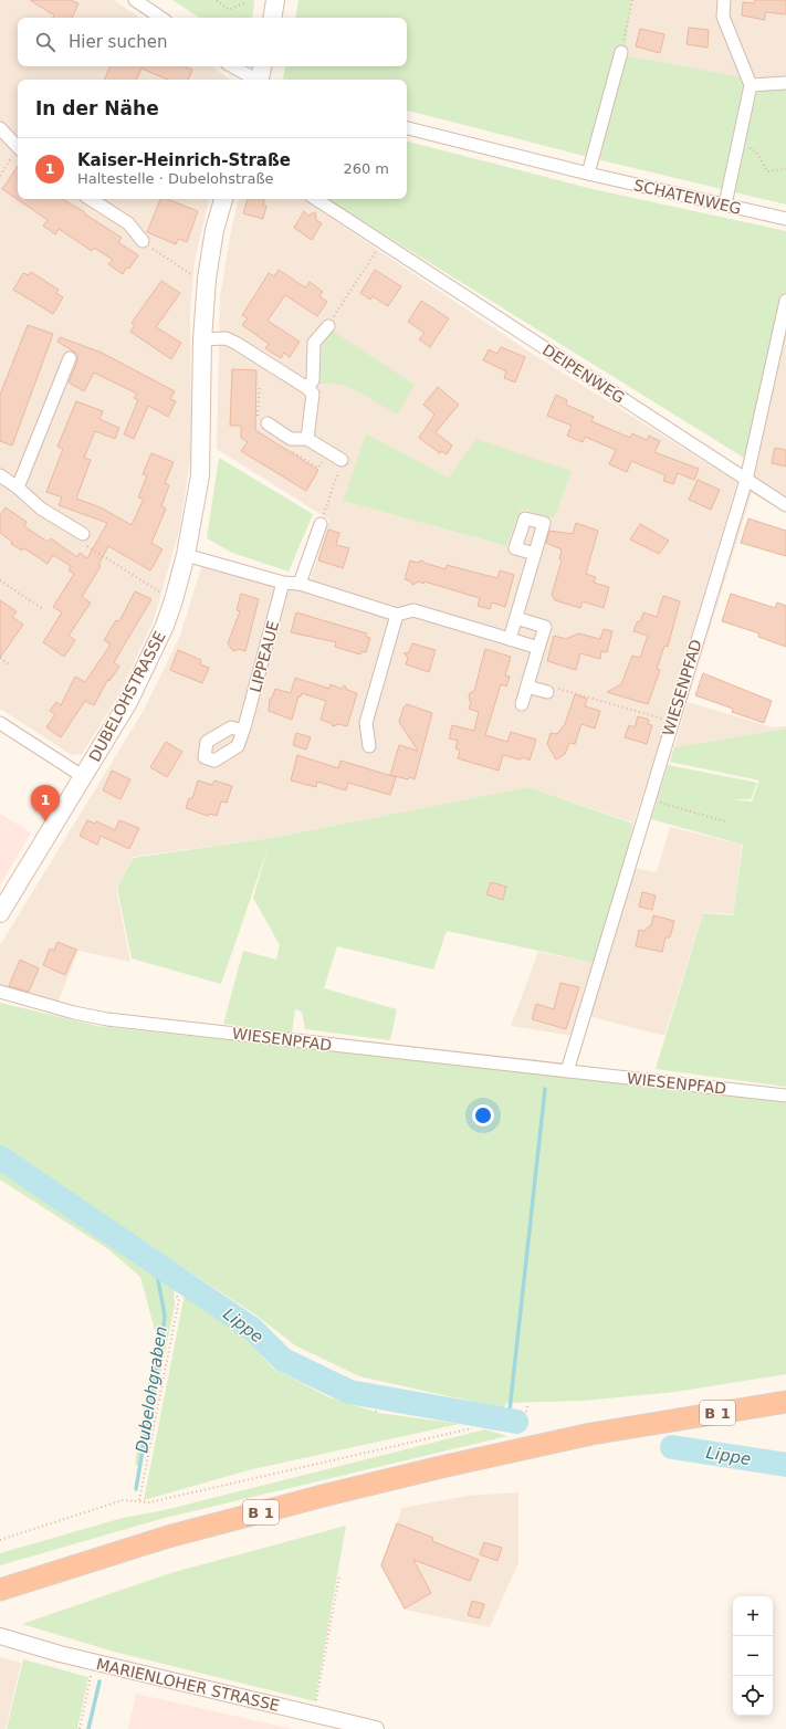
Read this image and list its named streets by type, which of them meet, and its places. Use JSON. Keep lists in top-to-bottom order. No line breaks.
{"streets":{"highway":["B 1"],"main road":["DUBELOHSTRASSE"],"street":["SCHATENWEG","DEIPENWEG","LIPPEAUE","WIESENPFAD","MARIENLOHER STRASSE"]},"crossings":[["DEIPENWEG","WIESENPFAD"]],"water":["Lippe","Dubelohgraben"],"page":{"search":"Hier suchen","heading":"In der Nähe","list":[{"mark":"1","name":"Kaiser-Heinrich-Straße","note":"Haltestelle · Dubelohstraße","value":"260 m"}],"pins":"1","map_buttons":["+","−"]}}
